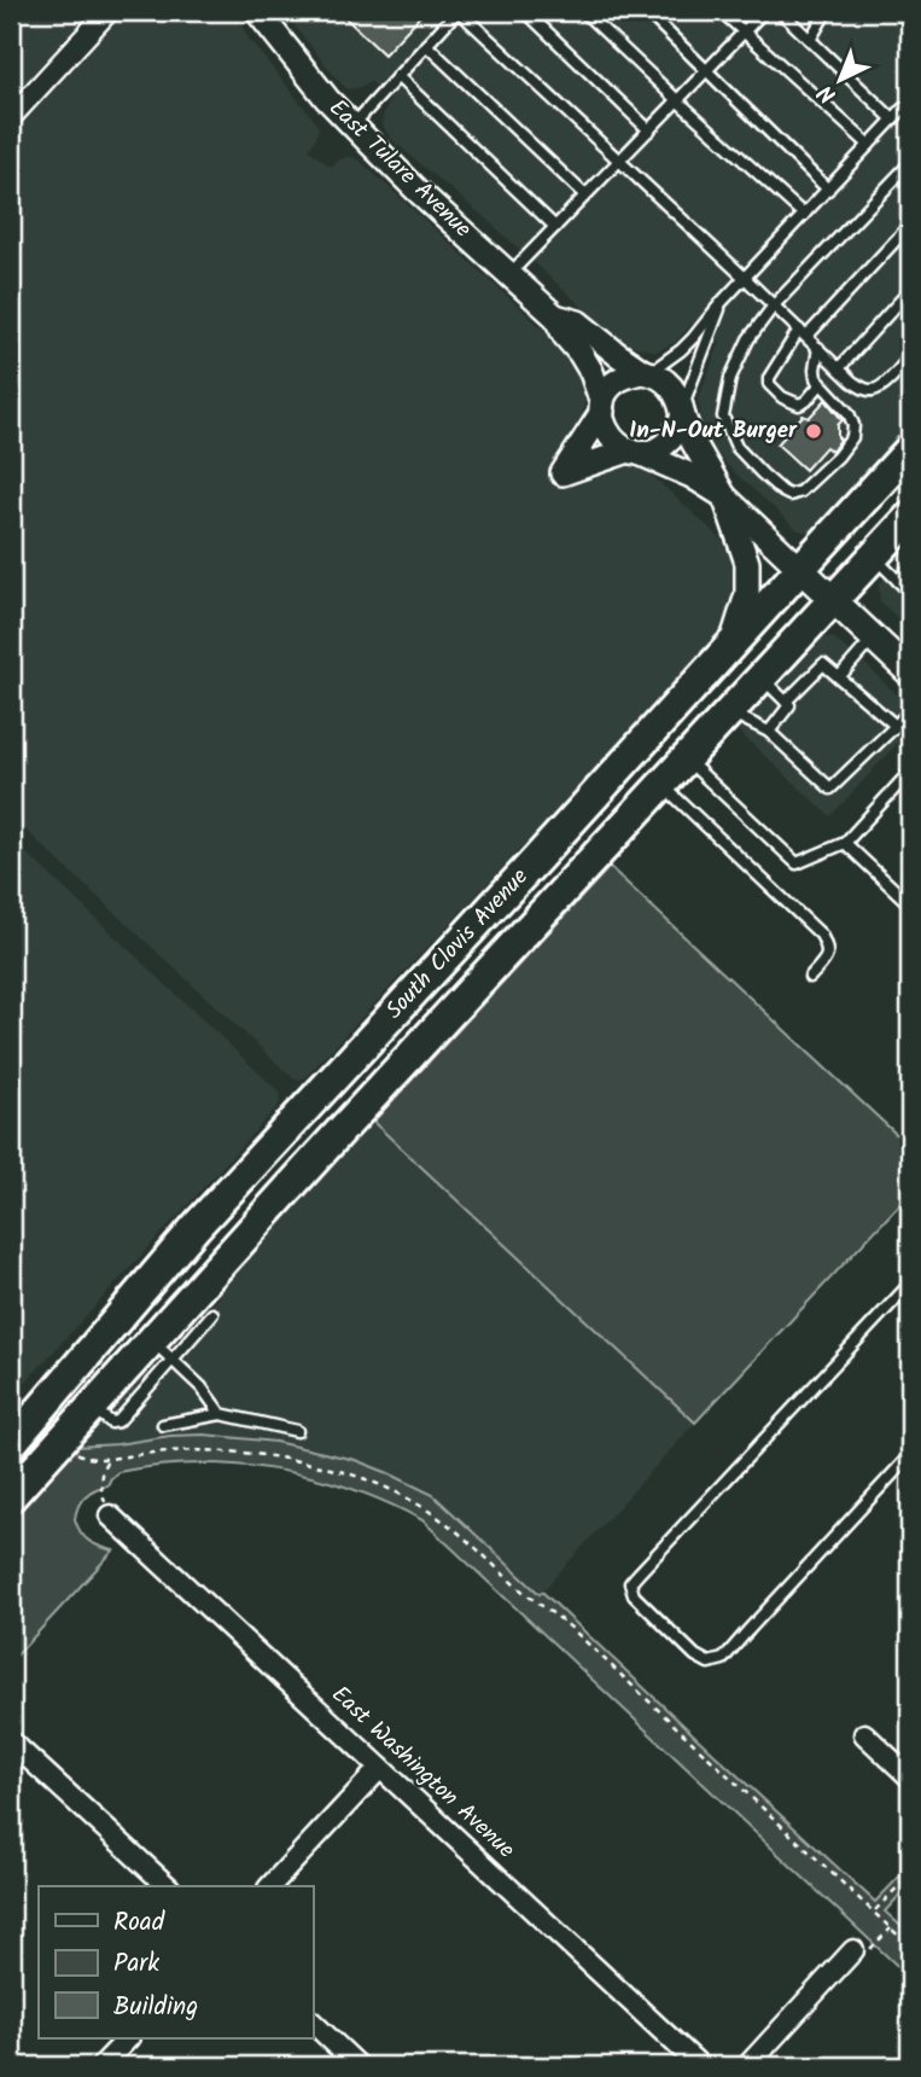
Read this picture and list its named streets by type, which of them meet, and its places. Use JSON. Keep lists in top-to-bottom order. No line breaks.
{"streets":{"main road":["East Tulare Avenue","South Clovis Avenue"],"street":["East Washington Avenue"]},"crossings":[["East Tulare Avenue","South Clovis Avenue"]],"places":["In-N-Out Burger"],"legend":["Road","Park","Building"],"north":"bottom left"}
